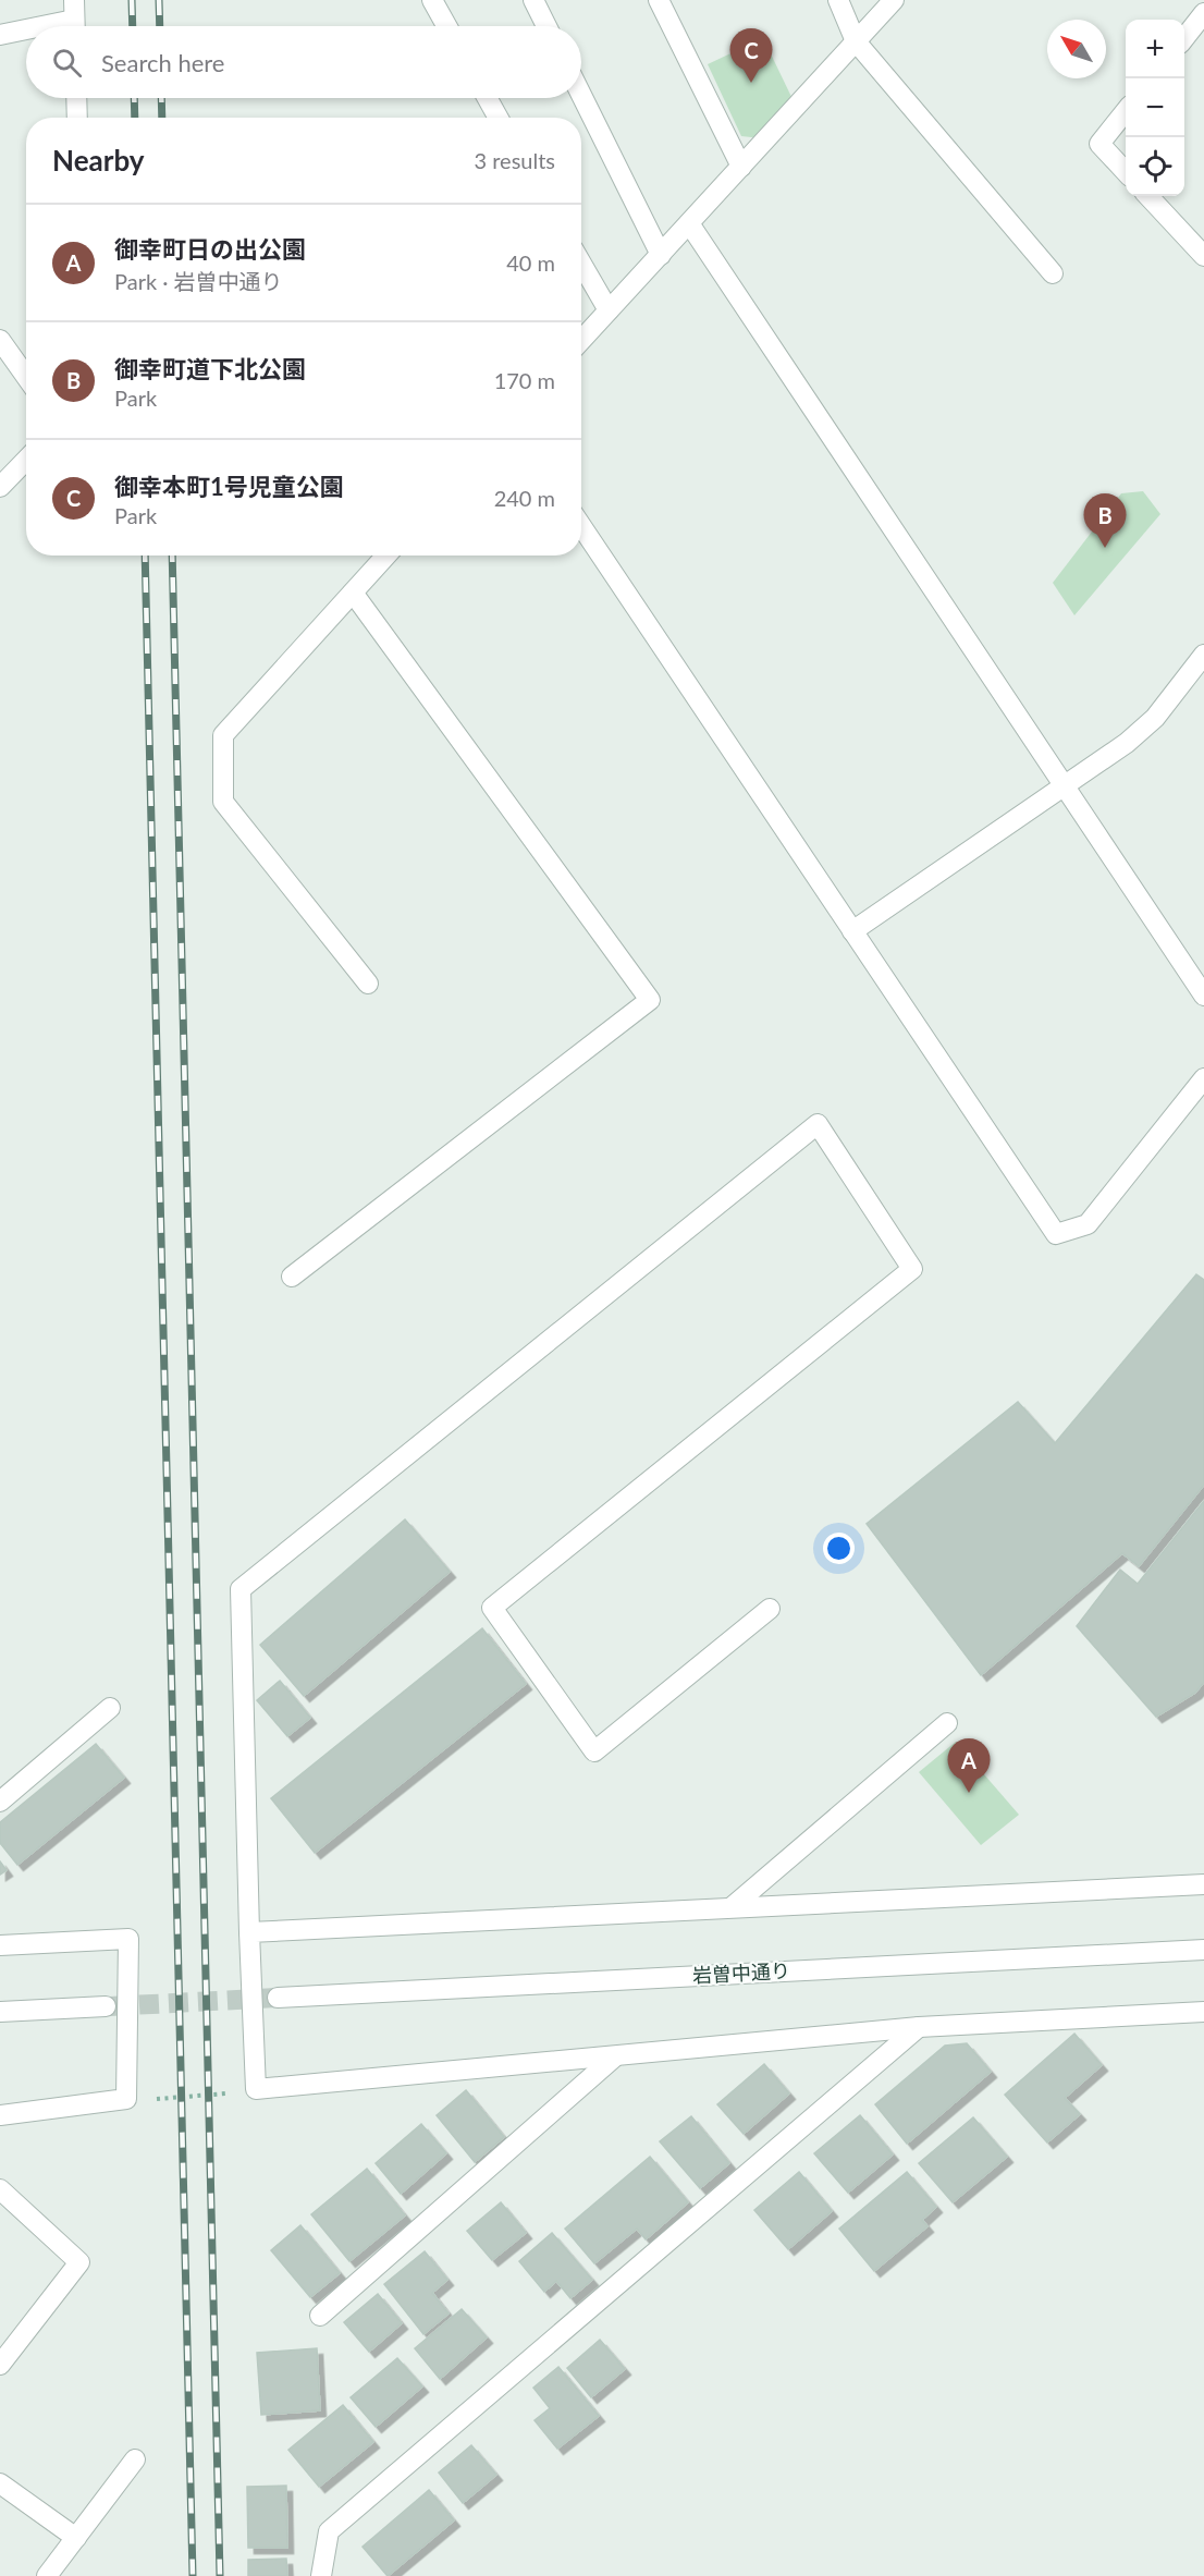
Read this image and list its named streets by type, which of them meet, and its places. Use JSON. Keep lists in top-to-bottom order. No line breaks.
{"streets":{"street":["岩曽中通り"]},"north":"top left","page":{"map_buttons":["+","−"],"search":"Search here","pins":["C","B","A"],"heading":["Nearby","3 results"],"list":[{"mark":"A","name":"御幸町日の出公園","note":"Park · 岩曽中通り","value":"40 m"},{"mark":"B","name":"御幸町道下北公園","note":"Park","value":"170 m"},{"mark":"C","name":"御幸本町1号児童公園","note":"Park","value":"240 m"}]}}
